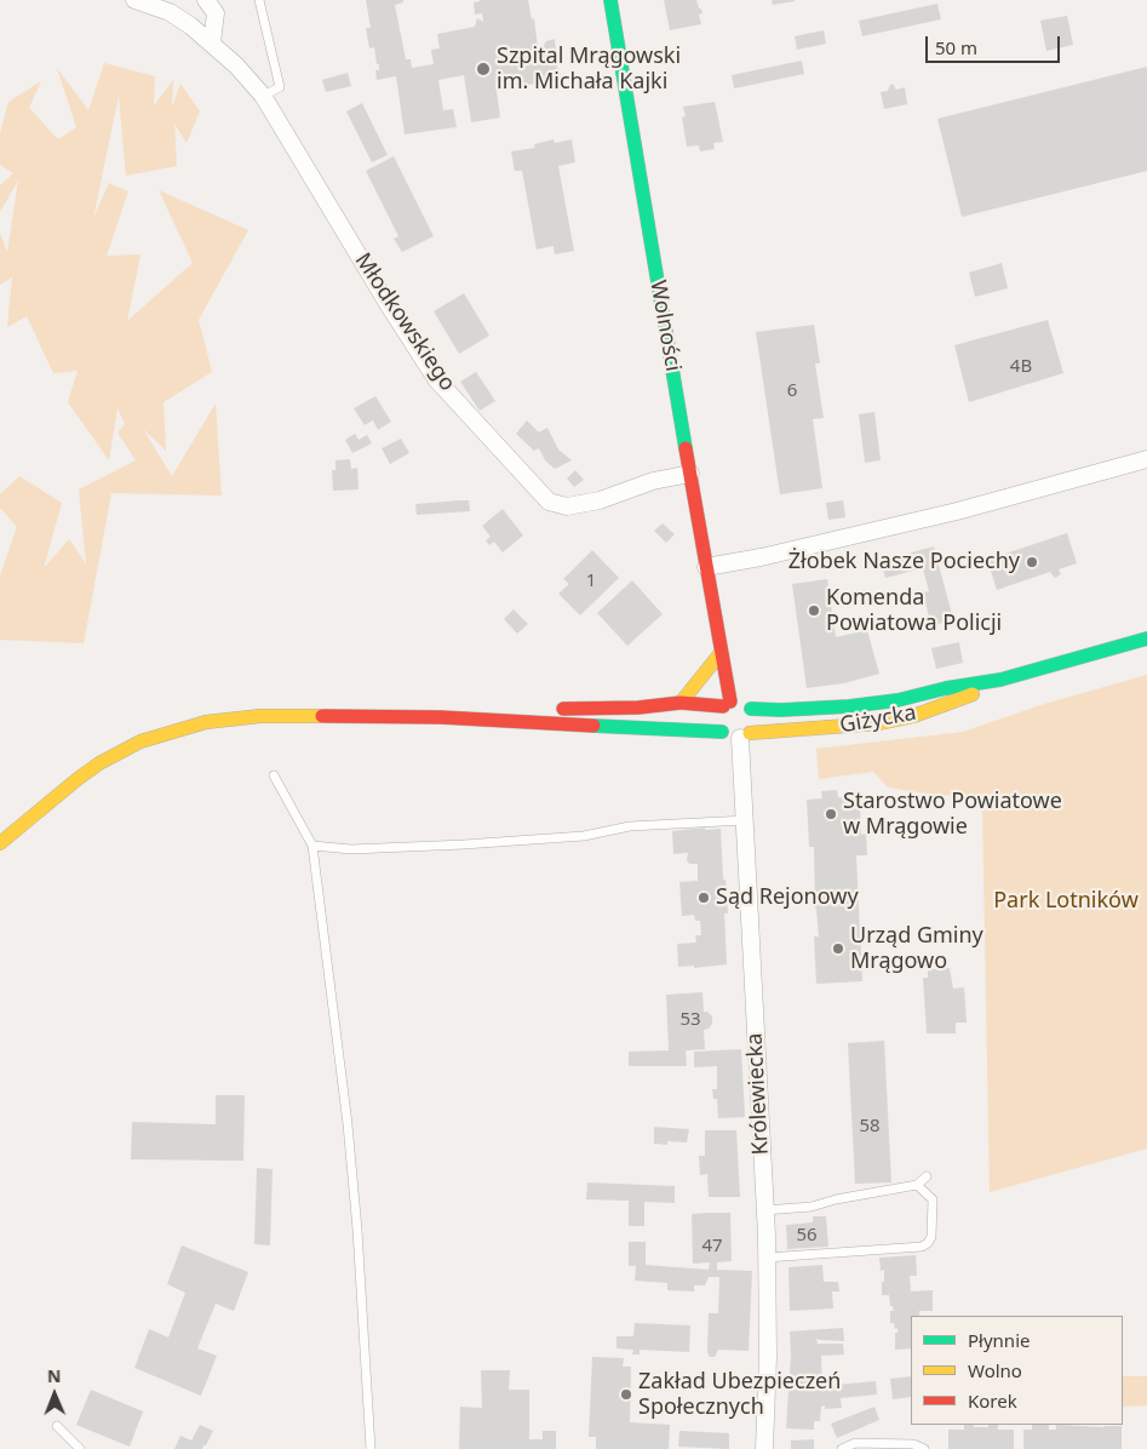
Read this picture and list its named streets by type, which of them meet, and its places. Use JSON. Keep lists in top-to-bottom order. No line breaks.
{"streets":{"street":["Młodkowskiego","Wolności","Giżycka","Królewiecka"]},"crossings":[["Młodkowskiego","Wolności"],["Wolności","Giżycka"],["Wolności","Królewiecka"],["Giżycka","Królewiecka"]],"parks":["Park Lotników"],"places":["Szpital Mrągowski im. Michała Kajki","Żłobek Nasze Pociechy","Komenda Powiatowa Policji","Starostwo Powiatowe w Mrągowie","Sąd Rejonowy","Urząd Gminy Mrągowo","Zakład Ubezpieczeń Społecznych"],"house_numbers":["4B","6","1","53","58","56","47"],"legend":["Płynnie","Wolno","Korek"],"scale_bar":"50 m","north":"top"}
